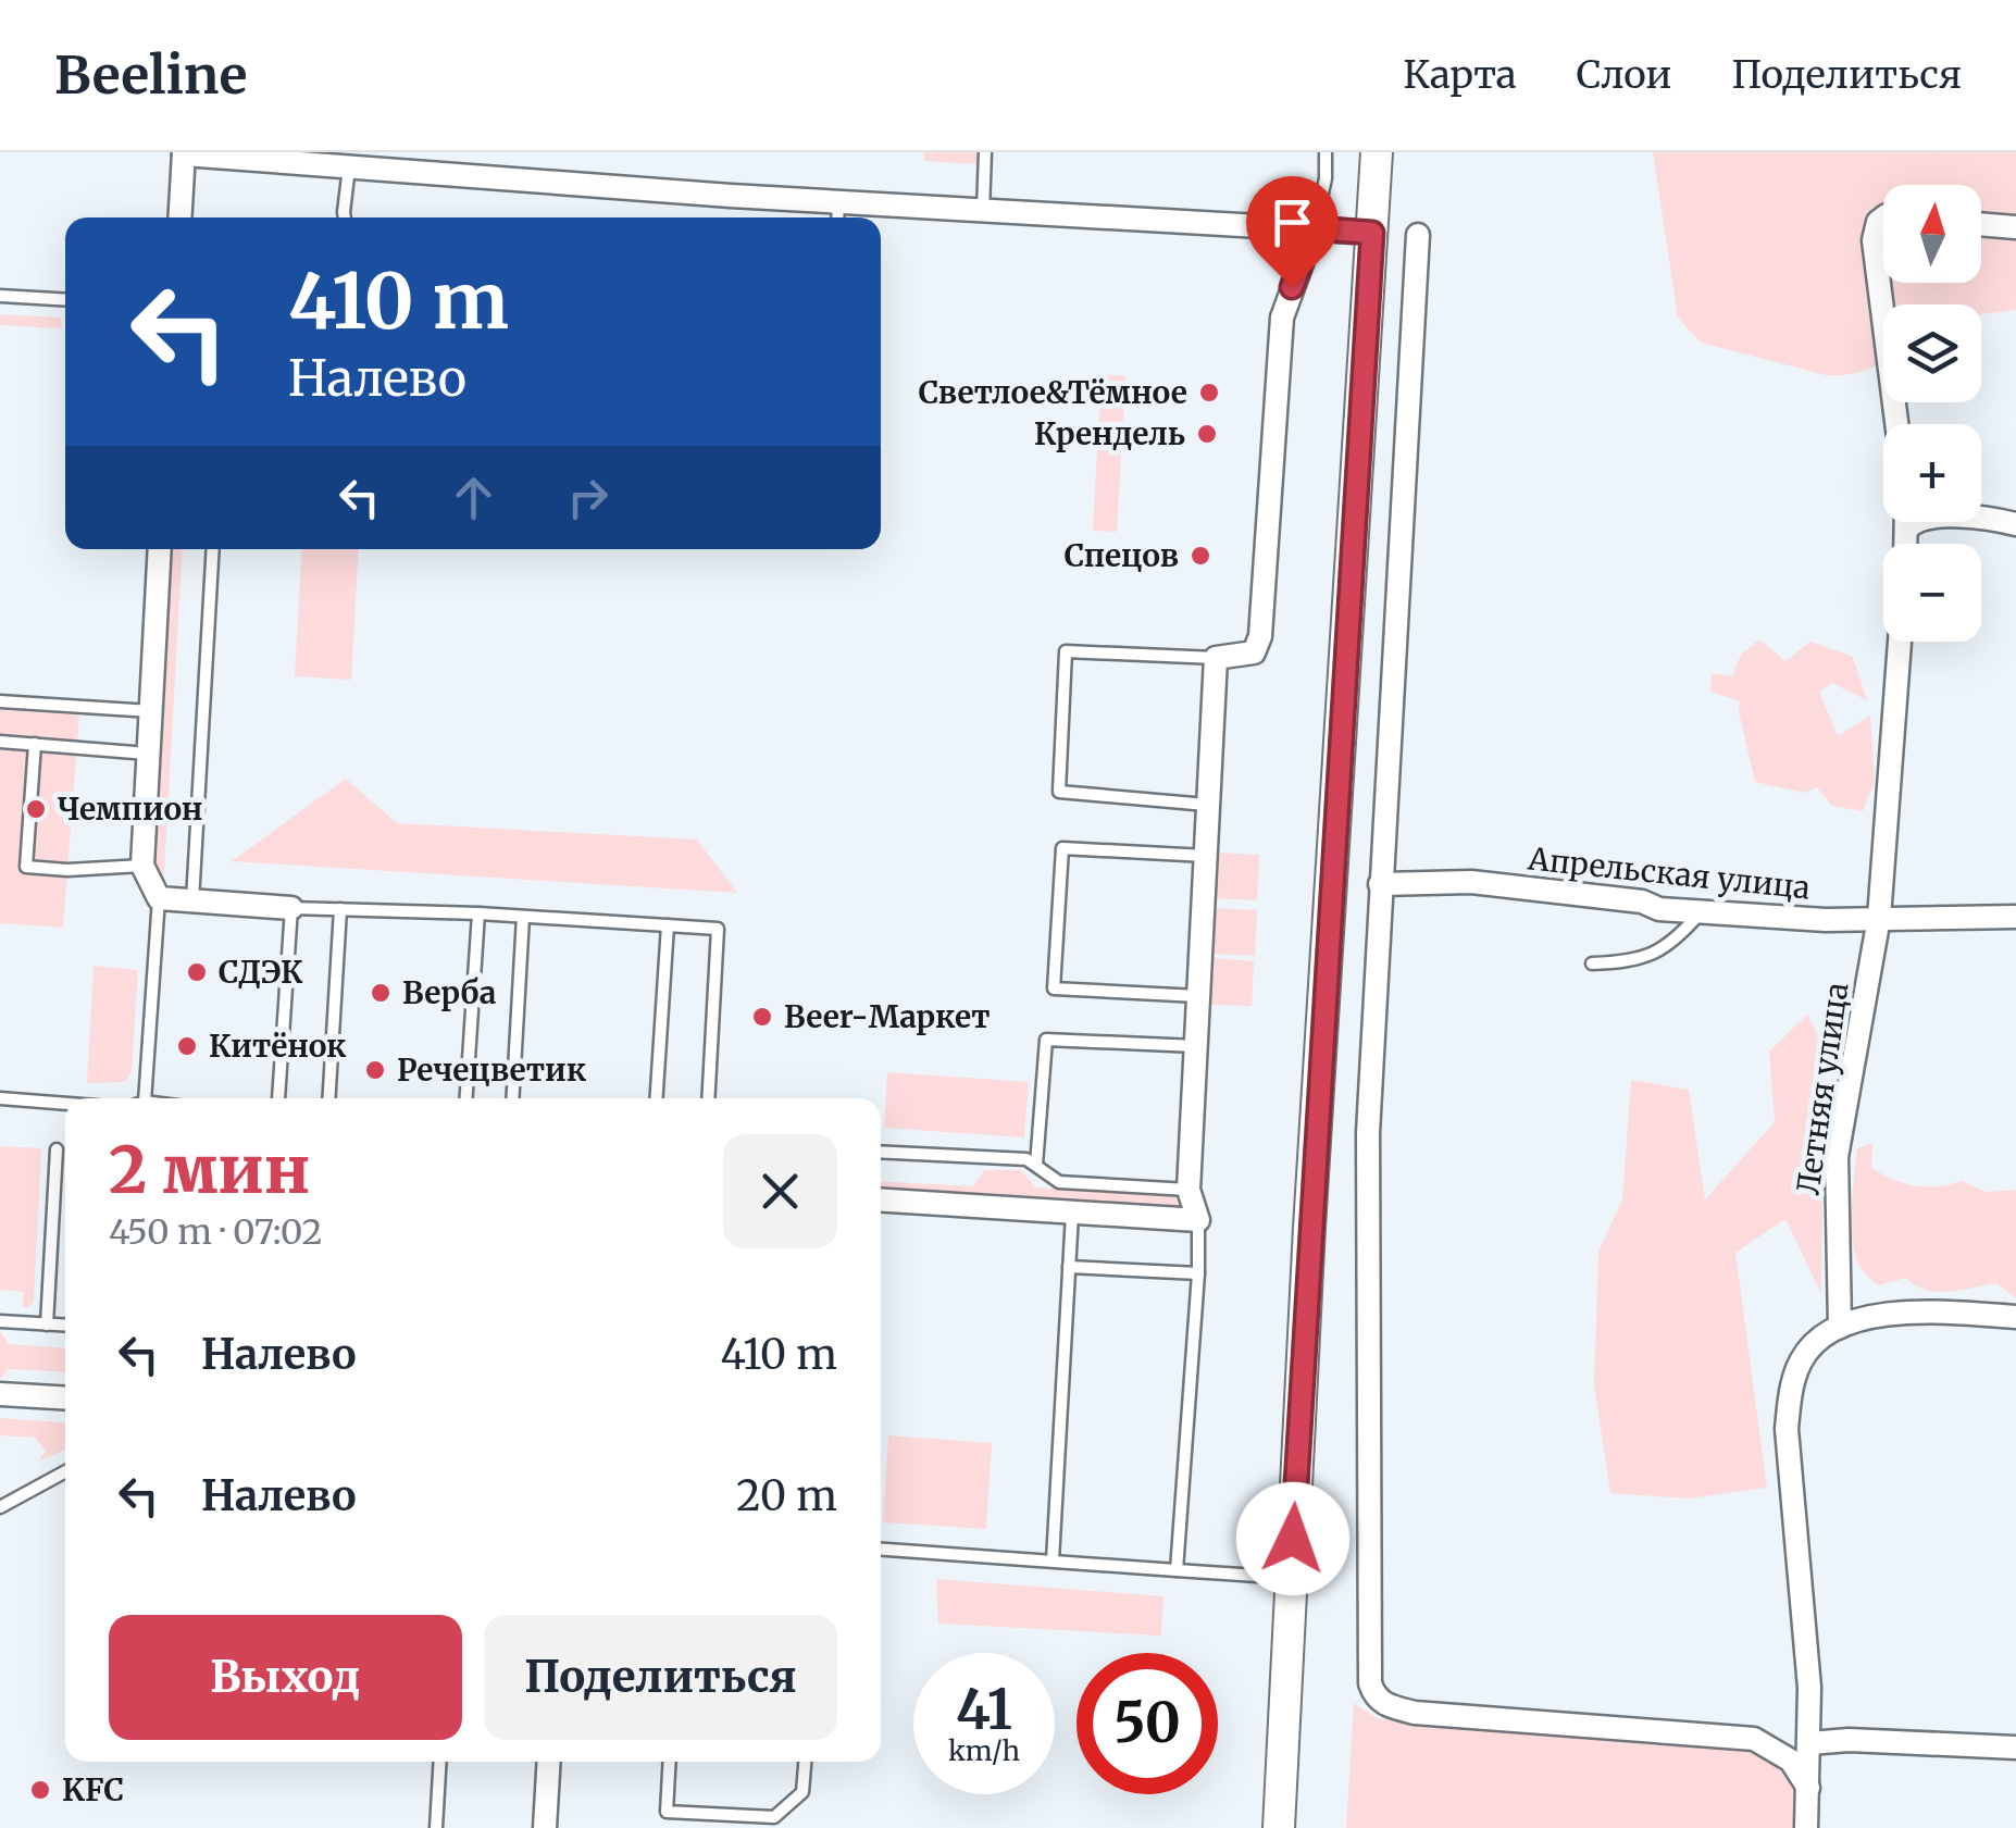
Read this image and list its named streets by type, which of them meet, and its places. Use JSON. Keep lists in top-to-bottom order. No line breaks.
{"streets":{"street":["Апрельская улица","Летняя улица"]},"crossings":[["Апрельская улица","Летняя улица"]],"places":["Светлое&Тёмное","Крендель","Спецов","Чемпион","СДЭК","Верба","Beer-Маркет","Китёнок","Речецветик","KFC"],"north":"top","page":{"header":"Beeline","nav":["Карта","Слои","Поделиться"],"map_buttons":["+","−"],"turn":["410 m","Налево"],"heading":["2 мин","450 m · 07:02"],"list":[{"name":"Налево","value":"410 m"},{"name":"Налево","value":"20 m"}],"buttons":["Выход","Поделиться"],"speed":"41 km/h","limit":"50"}}
